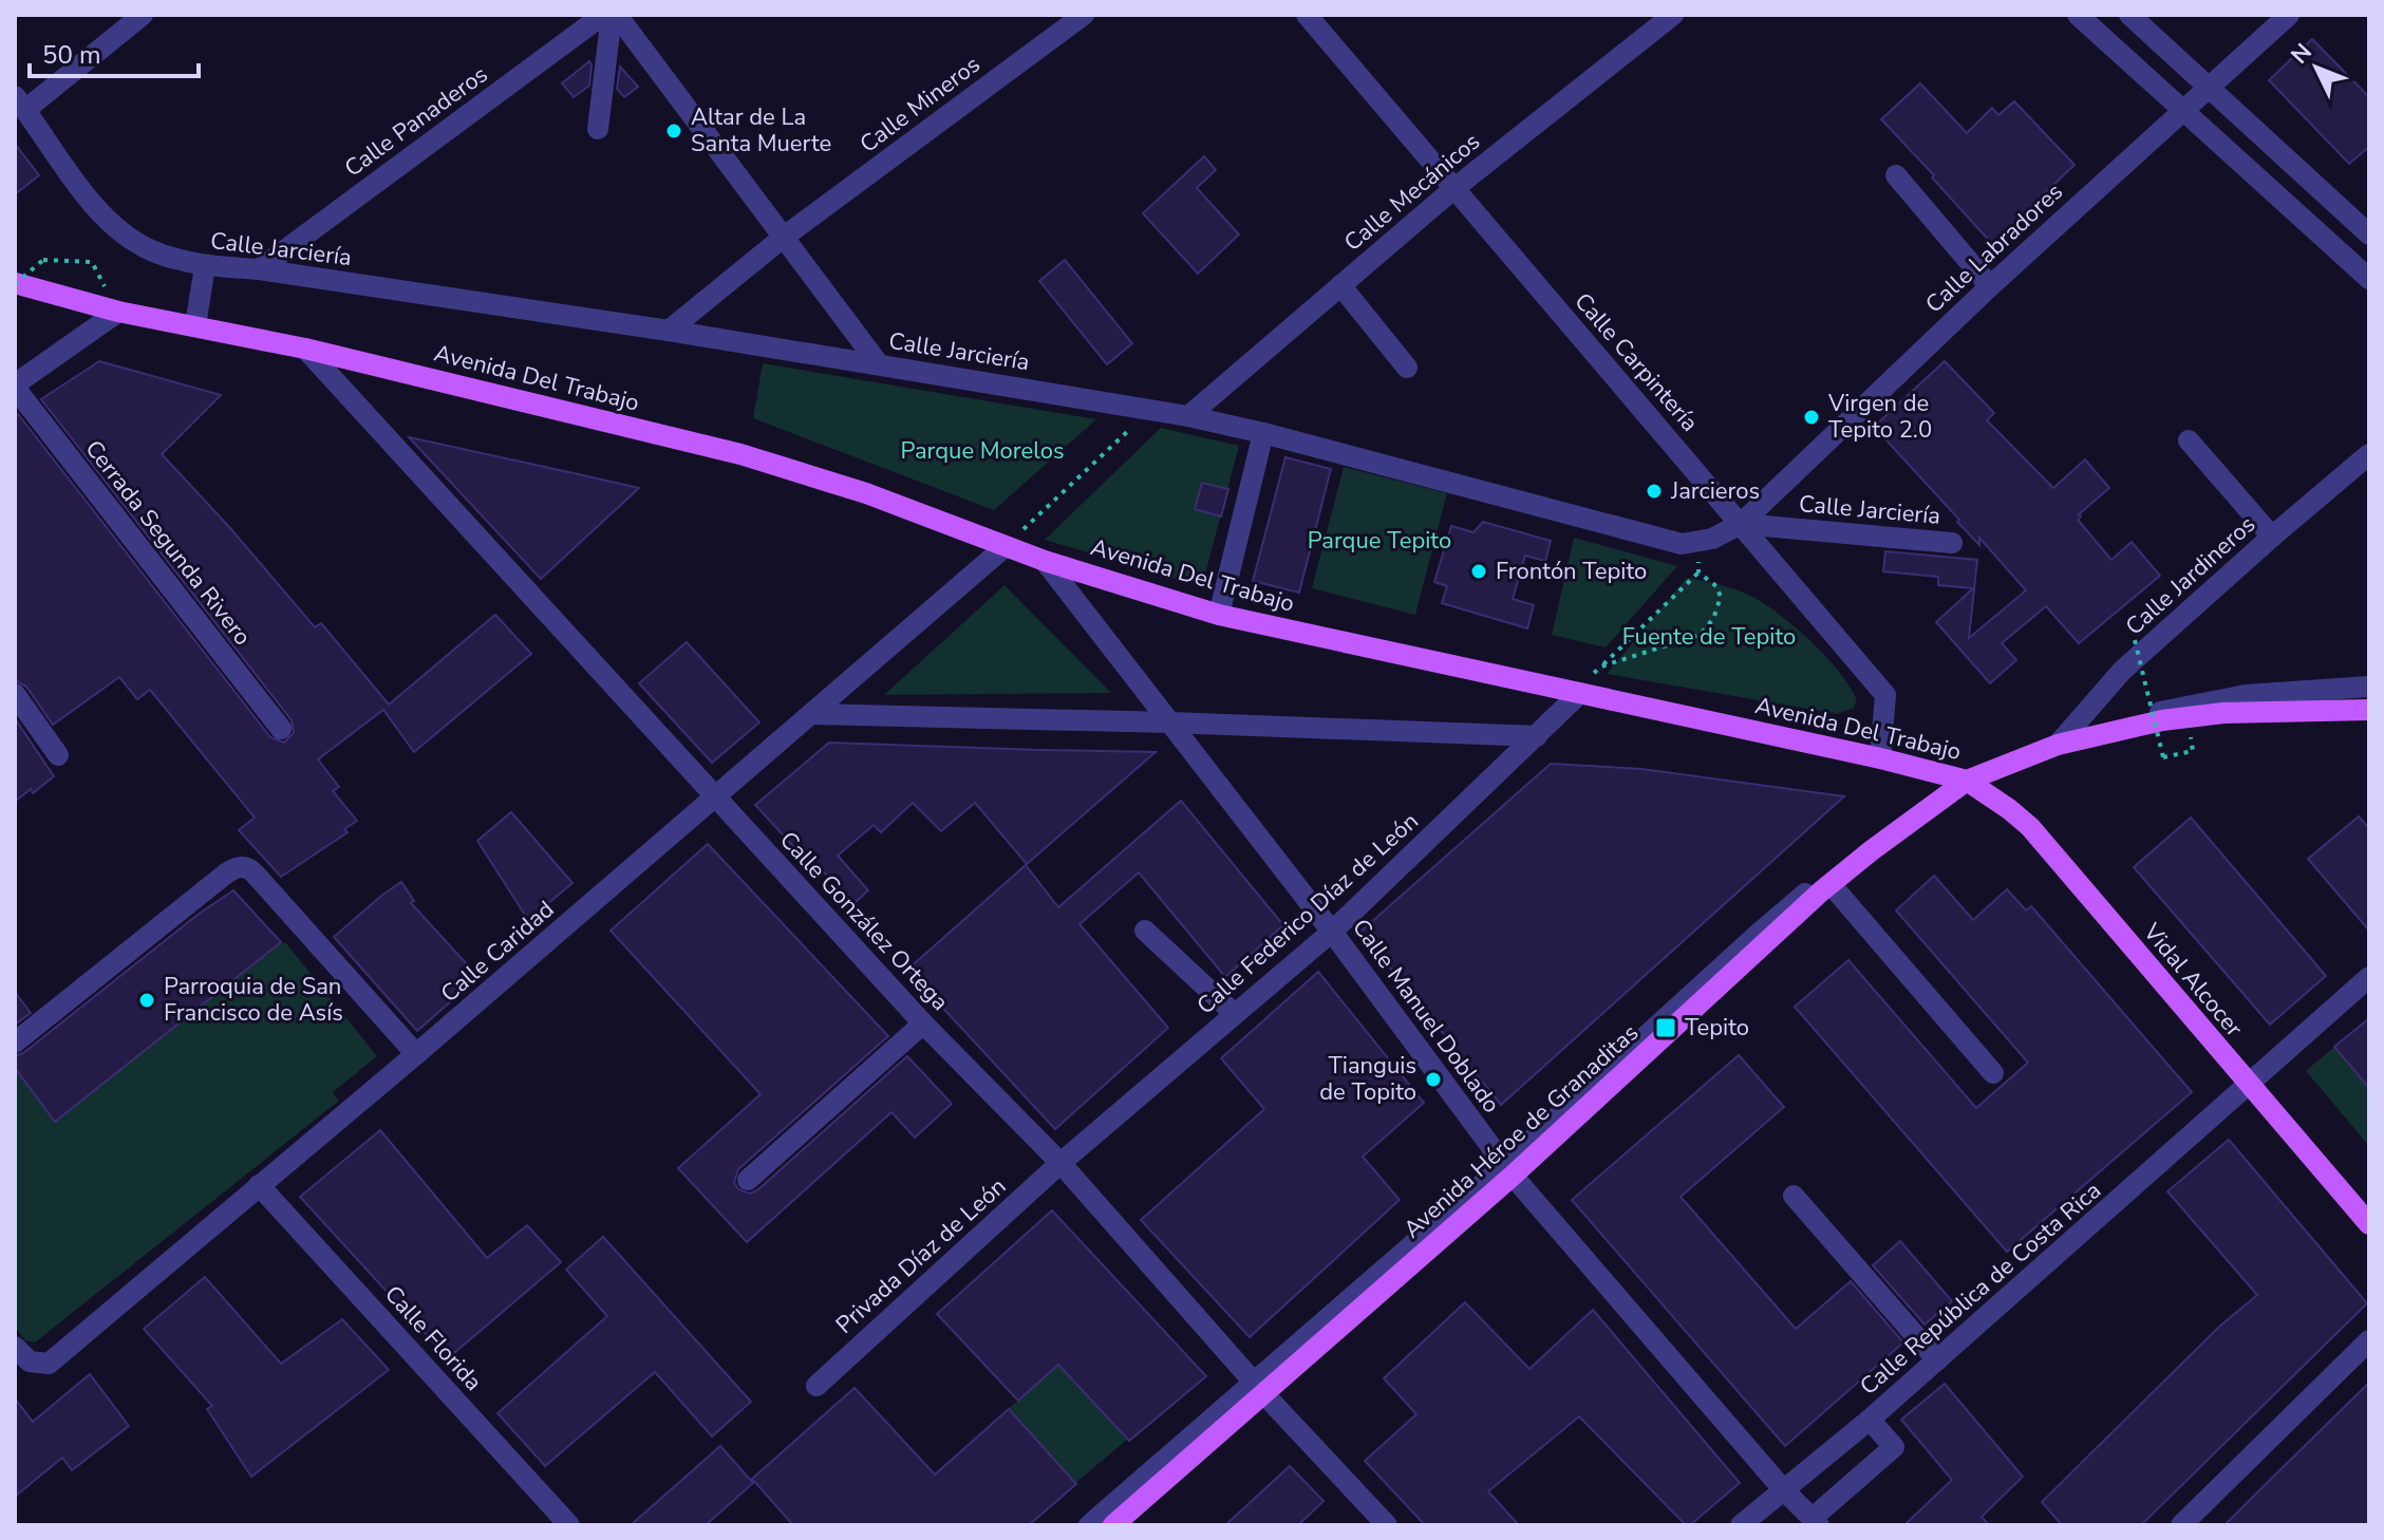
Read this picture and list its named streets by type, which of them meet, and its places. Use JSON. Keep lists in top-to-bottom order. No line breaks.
{"streets":{"main road":["Avenida Del Trabajo","Vidal Alcocer","Avenida Héroe de Granaditas"],"street":["Calle Mineros","Calle Panaderos","Calle Mecánicos","Calle Labradores","Calle Jarciería","Calle Carpintería","Cerrada Segunda Rivero","Calle Jardineros","Calle Federico Díaz de León","Calle González Ortega","Calle Caridad","Calle Manuel Doblado","Privada Díaz de León","Calle República de Costa Rica","Calle Florida"]},"crossings":[["Calle Mineros","Calle Jarciería"],["Calle Panaderos","Calle Jarciería"],["Calle Mecánicos","Calle Jarciería"],["Calle Mecánicos","Calle Carpintería"],["Calle Labradores","Calle Jarciería"],["Calle Labradores","Calle Carpintería"],["Calle Jarciería","Calle Carpintería"],["Calle Carpintería","Avenida Del Trabajo"],["Avenida Del Trabajo","Calle Federico Díaz de León"],["Avenida Del Trabajo","Calle González Ortega"],["Avenida Del Trabajo","Calle Caridad"],["Avenida Del Trabajo","Vidal Alcocer"],["Avenida Del Trabajo","Calle Manuel Doblado"],["Avenida Del Trabajo","Avenida Héroe de Granaditas"],["Calle Federico Díaz de León","Calle González Ortega"],["Calle Federico Díaz de León","Calle Manuel Doblado"],["Calle Federico Díaz de León","Privada Díaz de León"],["Calle González Ortega","Calle Caridad"],["Calle González Ortega","Avenida Héroe de Granaditas"],["Calle González Ortega","Privada Díaz de León"],["Calle Caridad","Calle Florida"],["Vidal Alcocer","Avenida Héroe de Granaditas"],["Vidal Alcocer","Calle República de Costa Rica"],["Calle Manuel Doblado","Avenida Héroe de Granaditas"],["Calle Manuel Doblado","Calle República de Costa Rica"]],"parks":["Parque Morelos","Parque Tepito","Fuente de Tepito"],"places":{"other":["Altar de La Santa Muerte","Virgen de Tepito 2.0","Jarcieros","Frontón Tepito","Parroquia de San Francisco de Asís","Tianguis de Topito"],"transit":["Tepito"]},"scale_bar":"50 m","north":"top left"}
